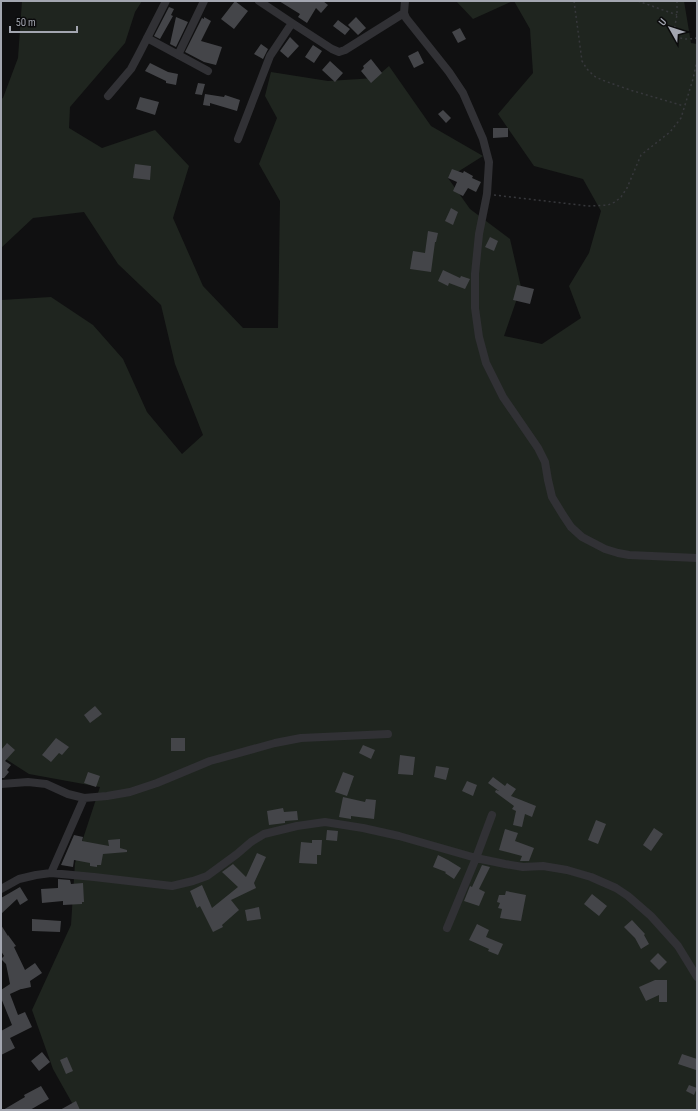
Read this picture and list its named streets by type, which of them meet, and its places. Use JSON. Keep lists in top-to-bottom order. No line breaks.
{"scale_bar":"50 m","north":"top left"}
